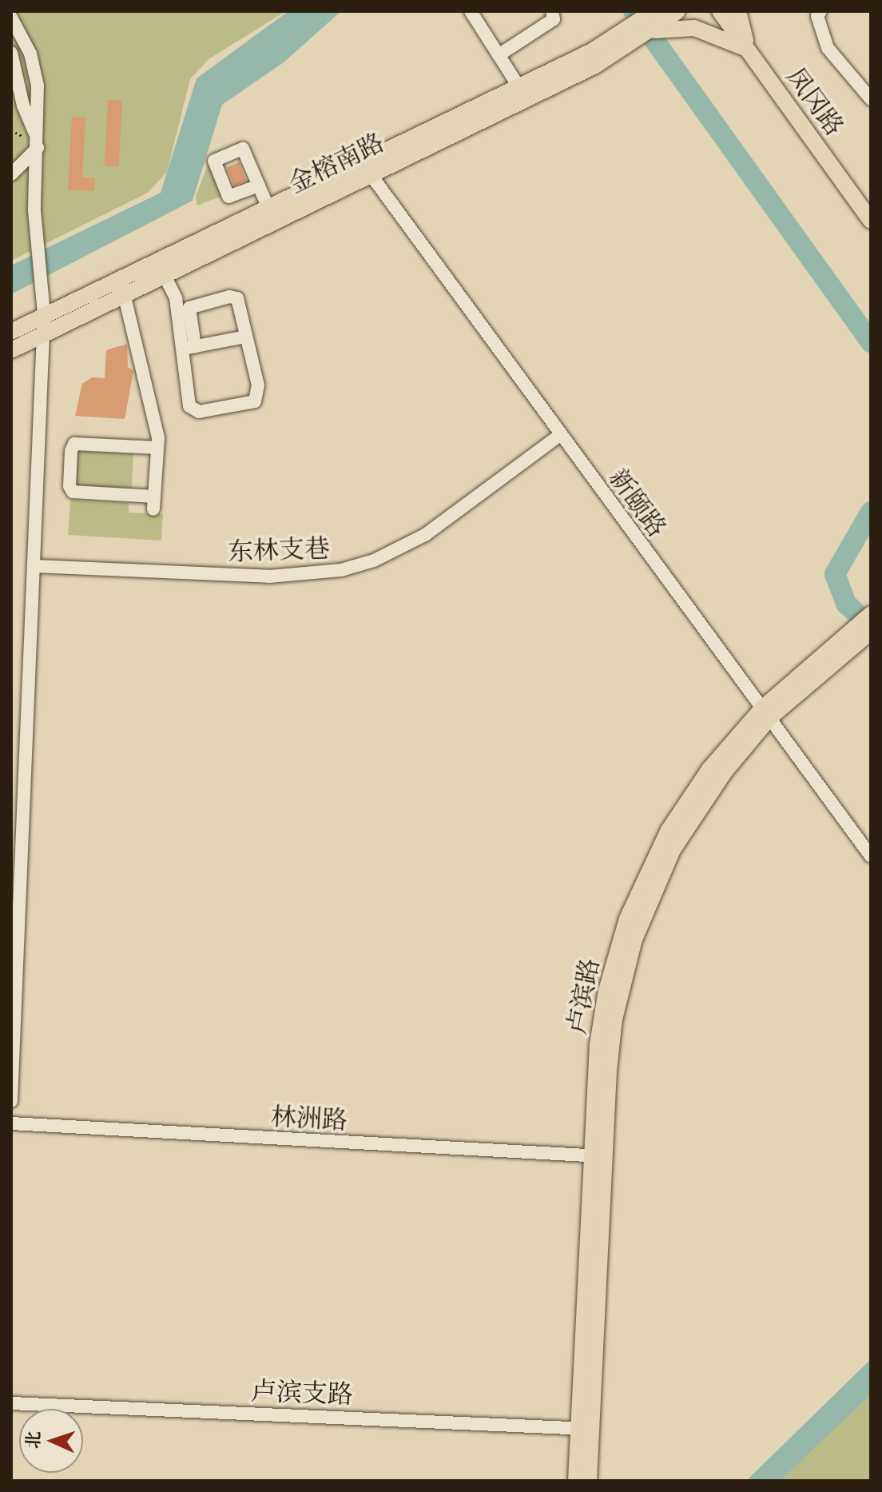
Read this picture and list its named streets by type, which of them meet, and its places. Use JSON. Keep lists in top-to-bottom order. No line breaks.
{"streets":{"main road":["凤冈路","金榕南路","卢滨路"],"street":["新颐路","东林支巷","林洲路","卢滨支路"]},"crossings":[["金榕南路","新颐路"],["新颐路","东林支巷"],["新颐路","卢滨路"],["卢滨路","林洲路"],["卢滨路","卢滨支路"]],"north":"left"}
